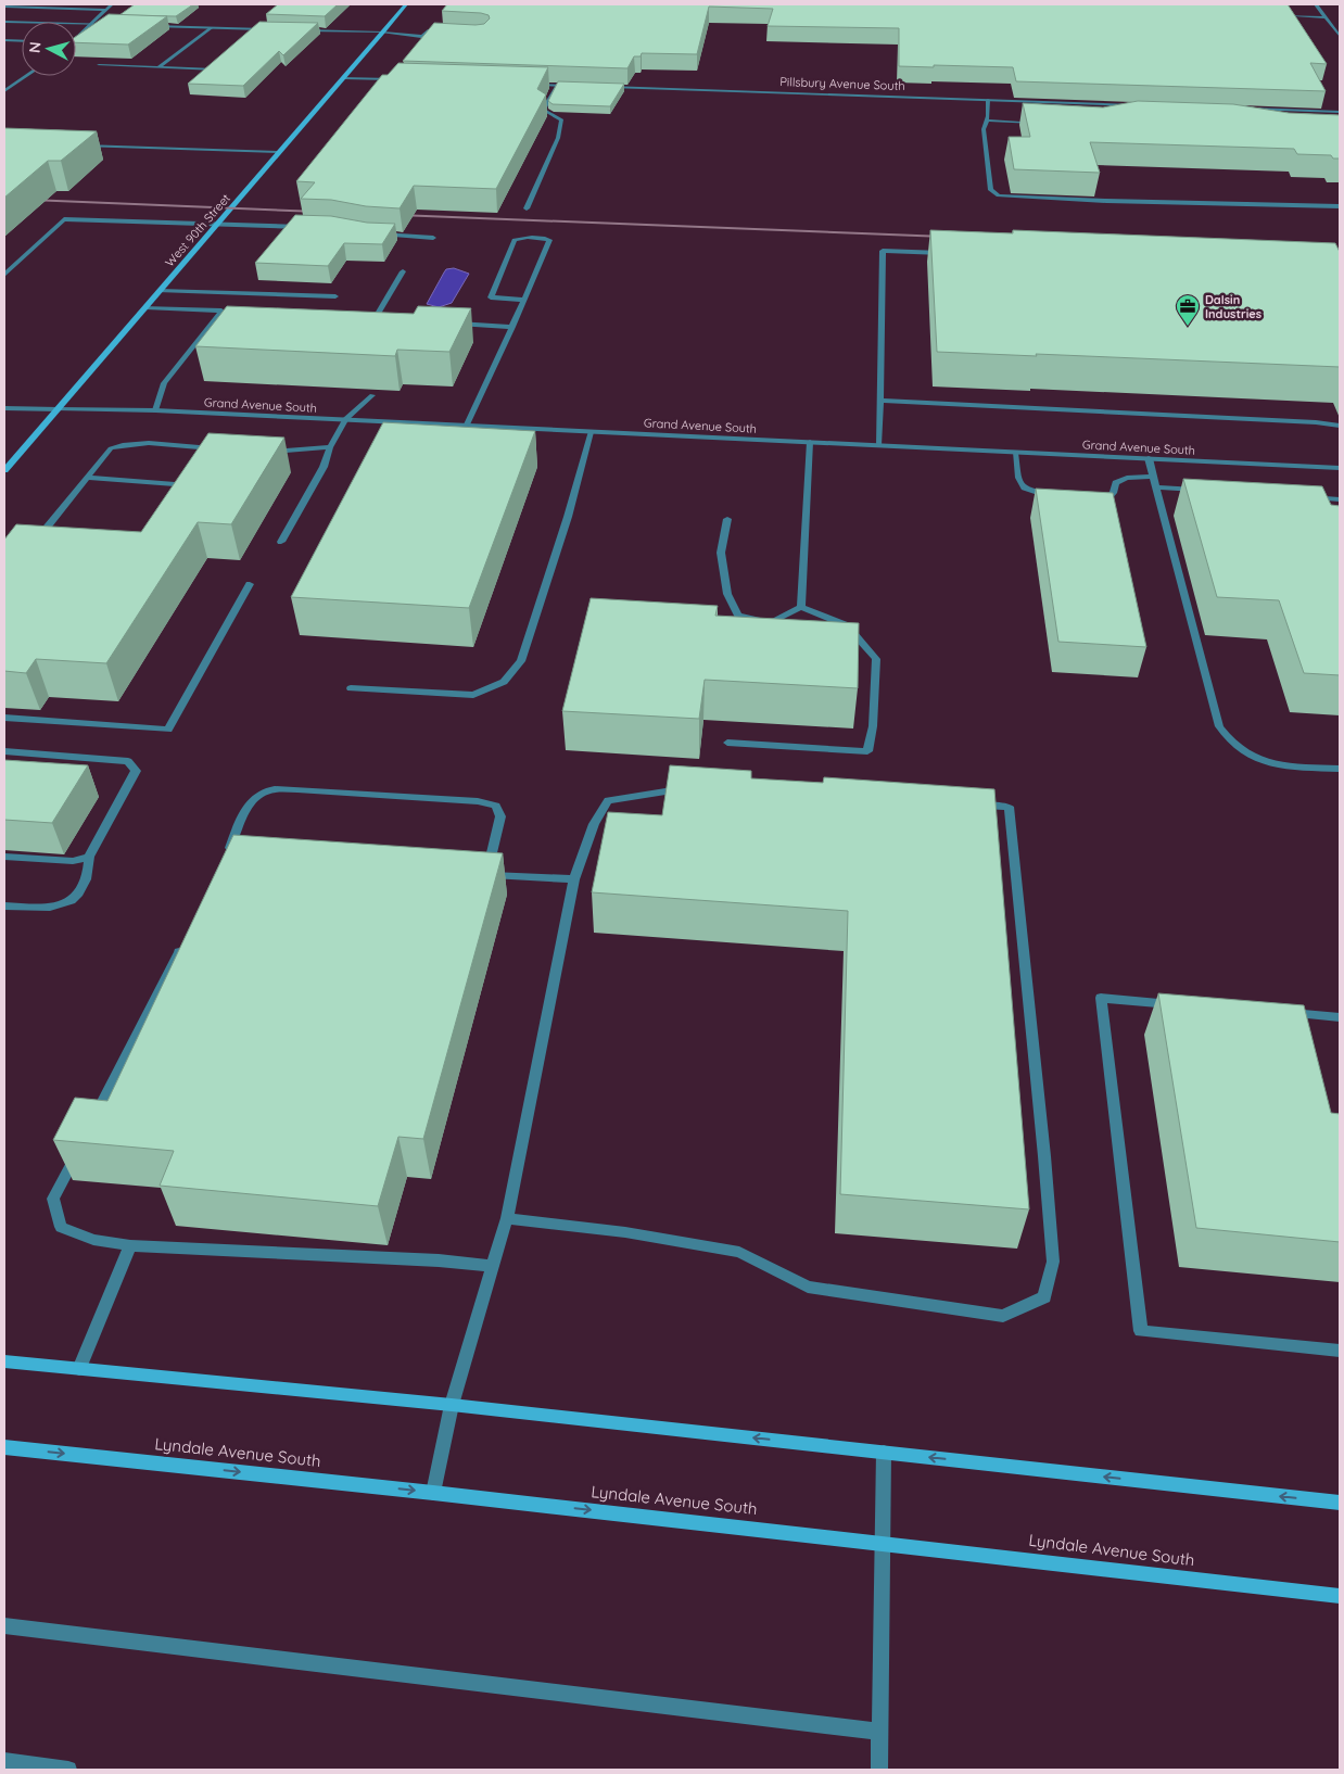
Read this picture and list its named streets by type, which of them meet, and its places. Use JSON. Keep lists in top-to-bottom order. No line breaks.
{"streets":{"street":["Pillsbury Avenue South","West 90th Street","Grand Avenue South","Lyndale Avenue South"]},"crossings":[["West 90th Street","Grand Avenue South"]],"places":{"office":["Dalsin Industries"]},"north":"left"}
